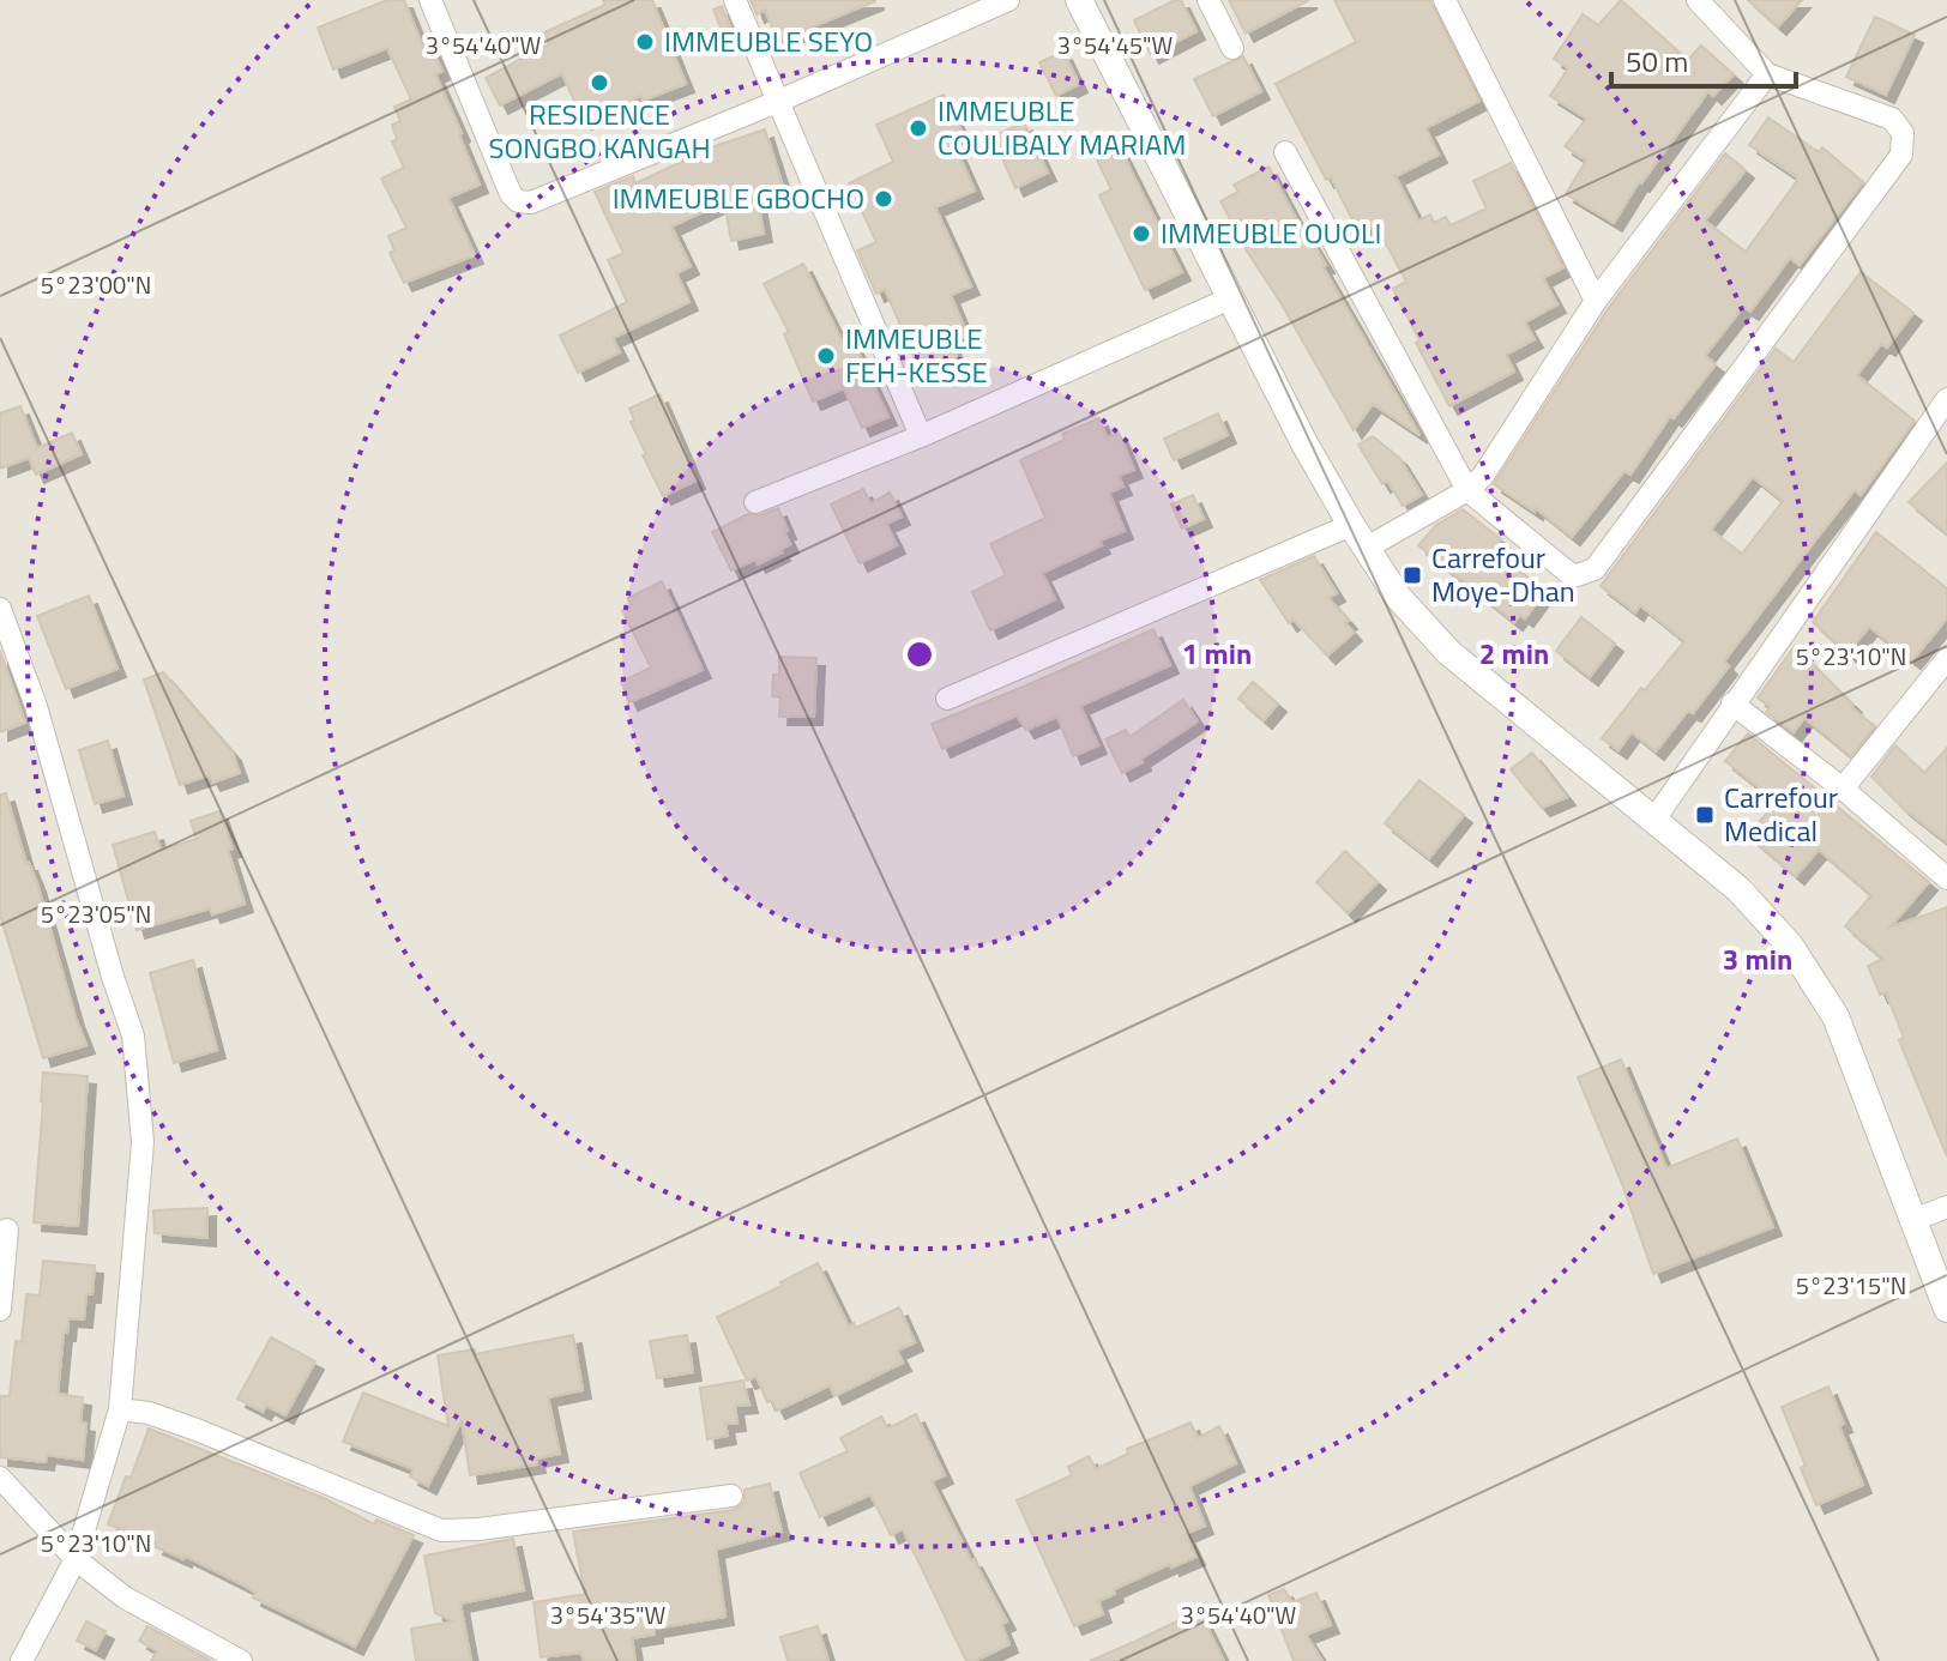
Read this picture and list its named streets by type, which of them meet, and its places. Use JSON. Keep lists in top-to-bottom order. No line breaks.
{"places":{"other":["IMMEUBLE SEYO","RESIDENCE SONGBO KANGAH","IMMEUBLE COULIBALY MARIAM","IMMEUBLE GBOCHO","IMMEUBLE OUOLI","IMMEUBLE FEH-KESSE"],"transit":["Carrefour Moye-Dhan","Carrefour Medical"]},"scale_bar":"50 m","coordinates":["3°54'40\"W","3°54'45\"W","5°23'00\"N","5°23'10\"N","5°23'05\"N","5°23'15\"N","3°54'35\"W"],"rings":["1 min","2 min","3 min"]}
